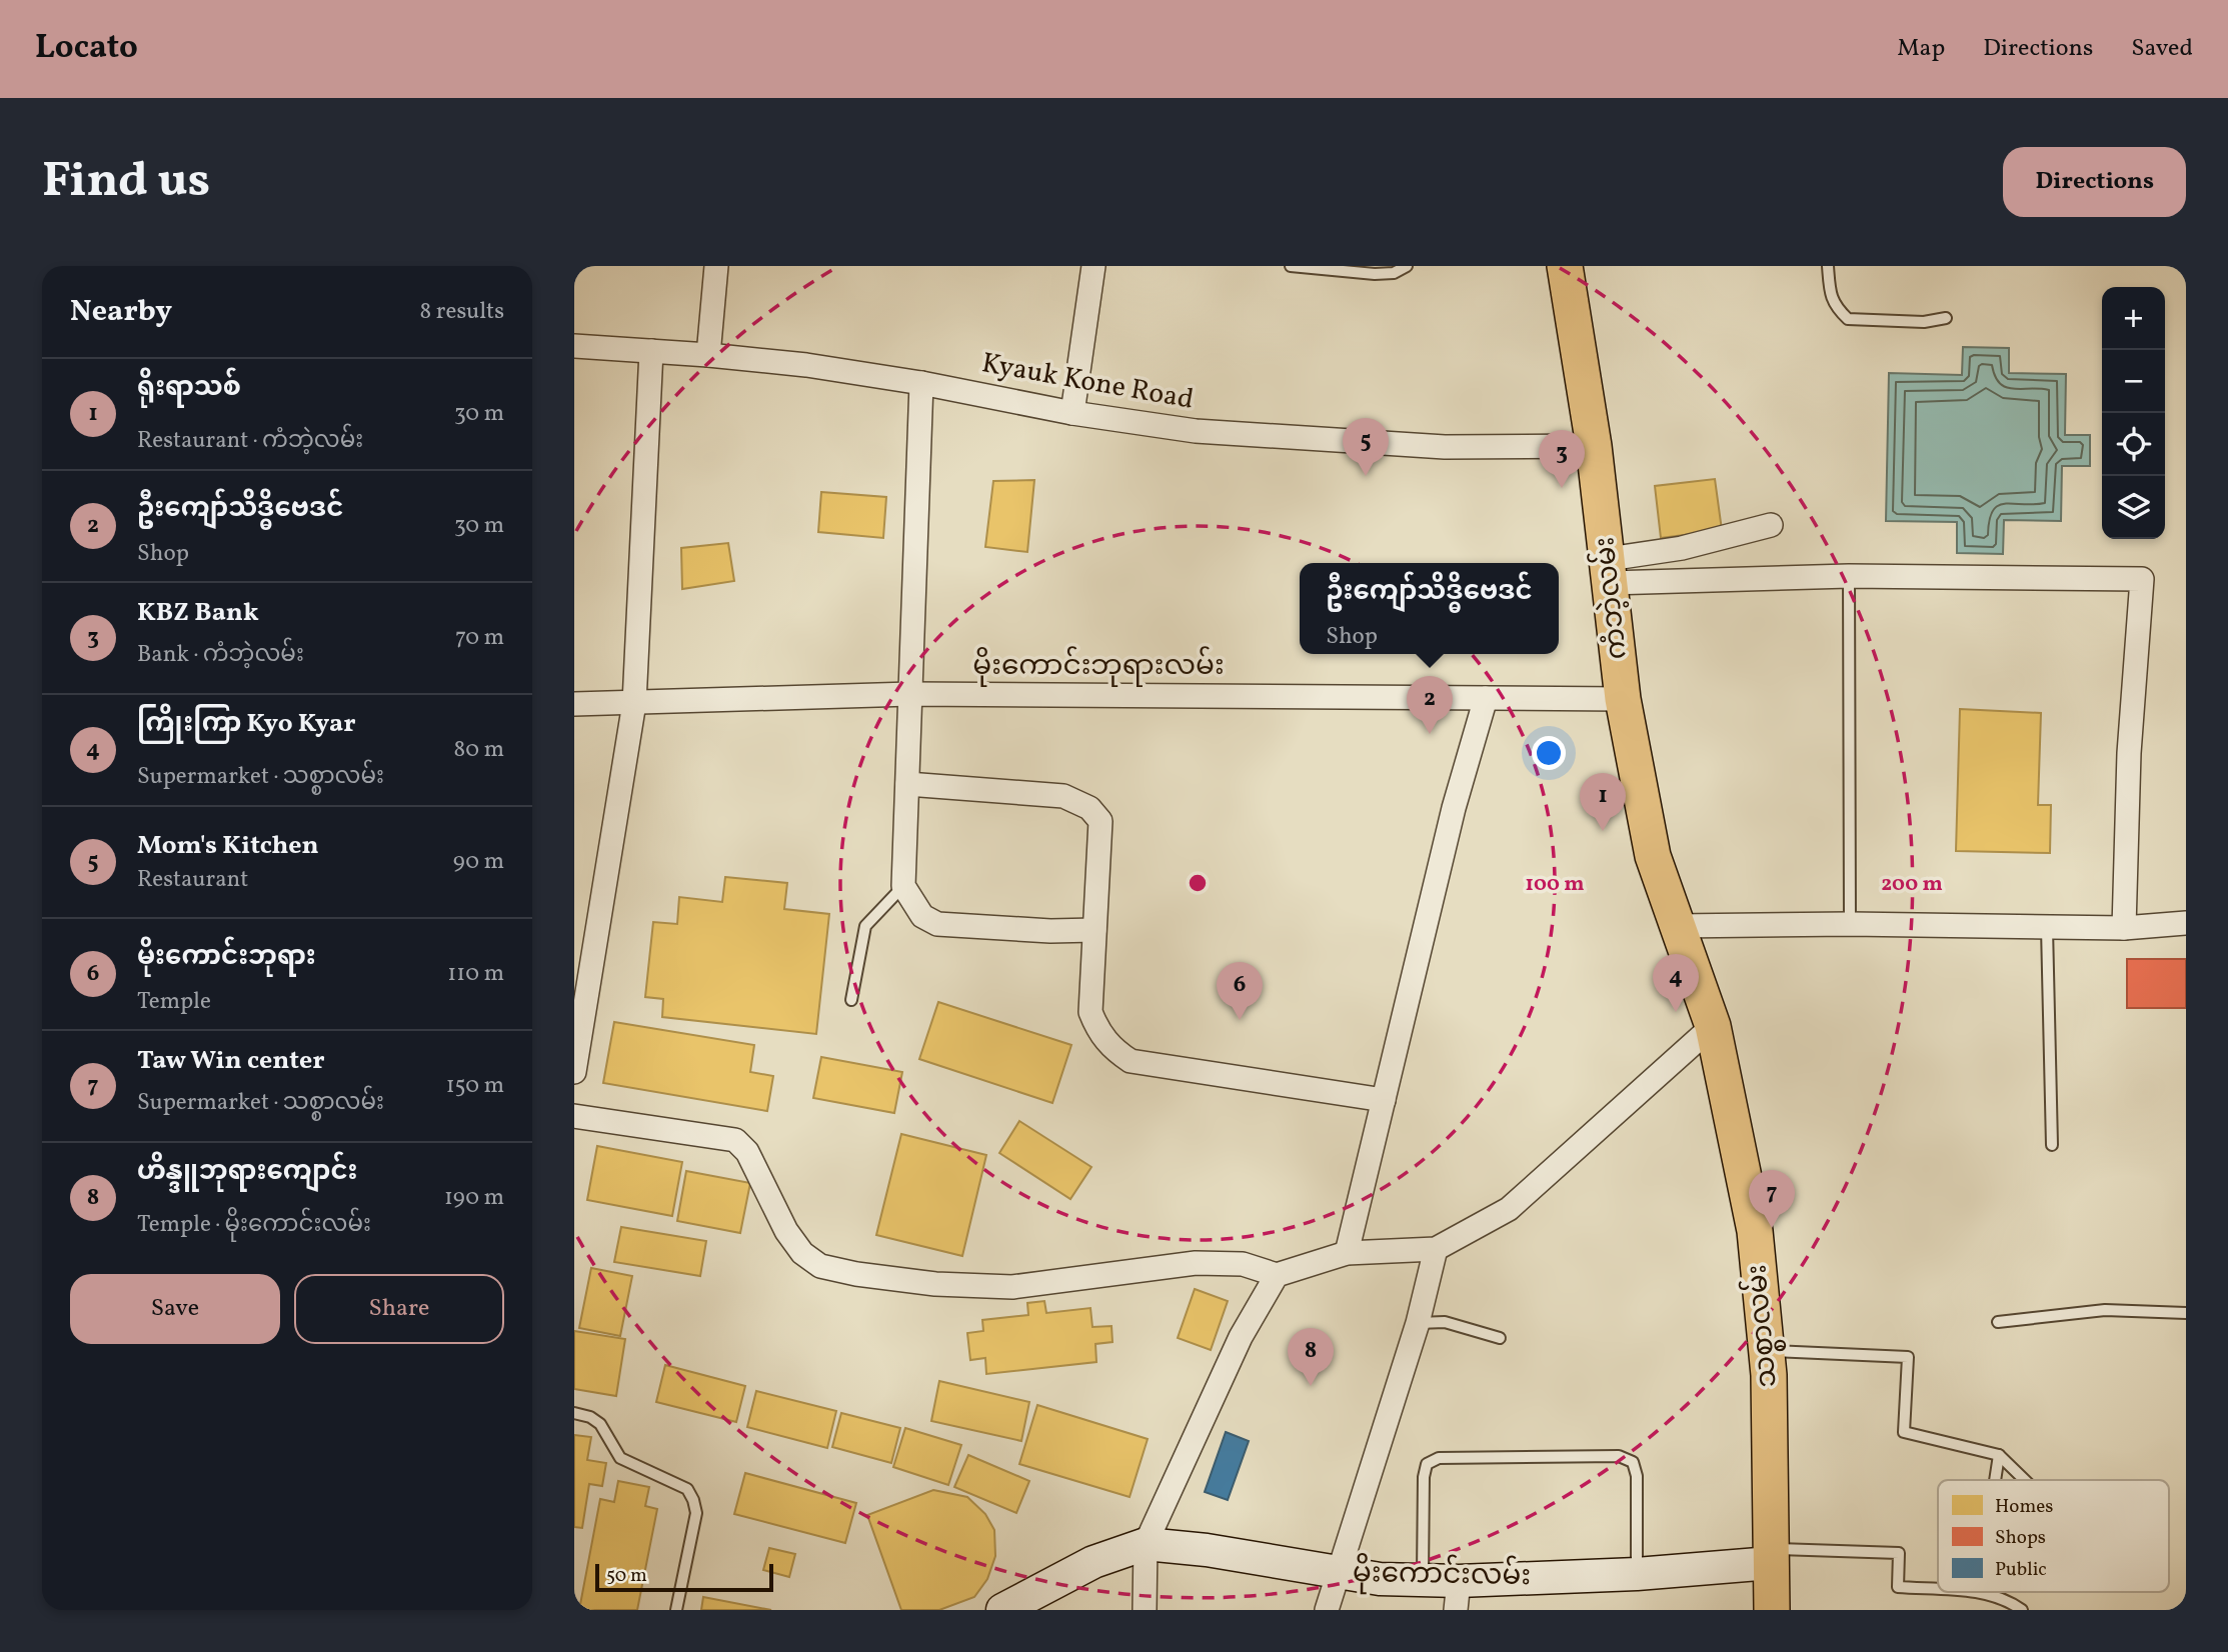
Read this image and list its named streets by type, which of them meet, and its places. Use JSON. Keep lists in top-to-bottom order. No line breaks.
{"streets":{"main road":["ကံဘဲ့လမ်း","သစ္စာလမ်း","မိုးကောင်းလမ်း"],"street":["Kyauk Kone Road","မိုးကောင်းဘုရားလမ်း"]},"crossings":[["Kyauk Kone Road","ကံဘဲ့လမ်း"],["ကံဘဲ့လမ်း","မိုးကောင်းဘုရားလမ်း"],["ကံဘဲ့လမ်း","သစ္စာလမ်း"],["သစ္စာလမ်း","မိုးကောင်းလမ်း"]],"legend":["Homes","Shops","Public"],"scale_bar":"50 m","page":{"header":"Locato","nav":["Map","Directions","Saved"],"buttons":["Directions",["Save","Share"]],"title":"Find us","heading":["Nearby","8 results"],"map_buttons":["+","−"],"list":[{"mark":"1","name":"ရိုးရာသစ်","note":"Restaurant · ကံဘဲ့လမ်း","value":"30 m"},{"mark":"2","name":"ဦးကျော်သိဒ္ဓိဗေဒင်","note":"Shop","value":"30 m"},{"mark":"3","name":"KBZ Bank","note":"Bank · ကံဘဲ့လမ်း","value":"70 m"},{"mark":"4","name":"ကြိုးကြာ Kyo Kyar","note":"Supermarket · သစ္စာလမ်း","value":"80 m"},{"mark":"5","name":"Mom's Kitchen","note":"Restaurant","value":"90 m"},{"mark":"6","name":"မိုးကောင်းဘုရား","note":"Temple","value":"110 m"},{"mark":"7","name":"Taw Win center","note":"Supermarket · သစ္စာလမ်း","value":"150 m"},{"mark":"8","name":"ဟိန္ဒူဘုရားကျောင်း","note":"Temple · မိုးကောင်းလမ်း","value":"190 m"}],"pins":["5","3","2","1","4","6","7","8"],"popup":["ဦးကျော်သိဒ္ဓိဗေဒင်","Shop"],"scale":"50 m"},"rings":["100 m","200 m"]}
